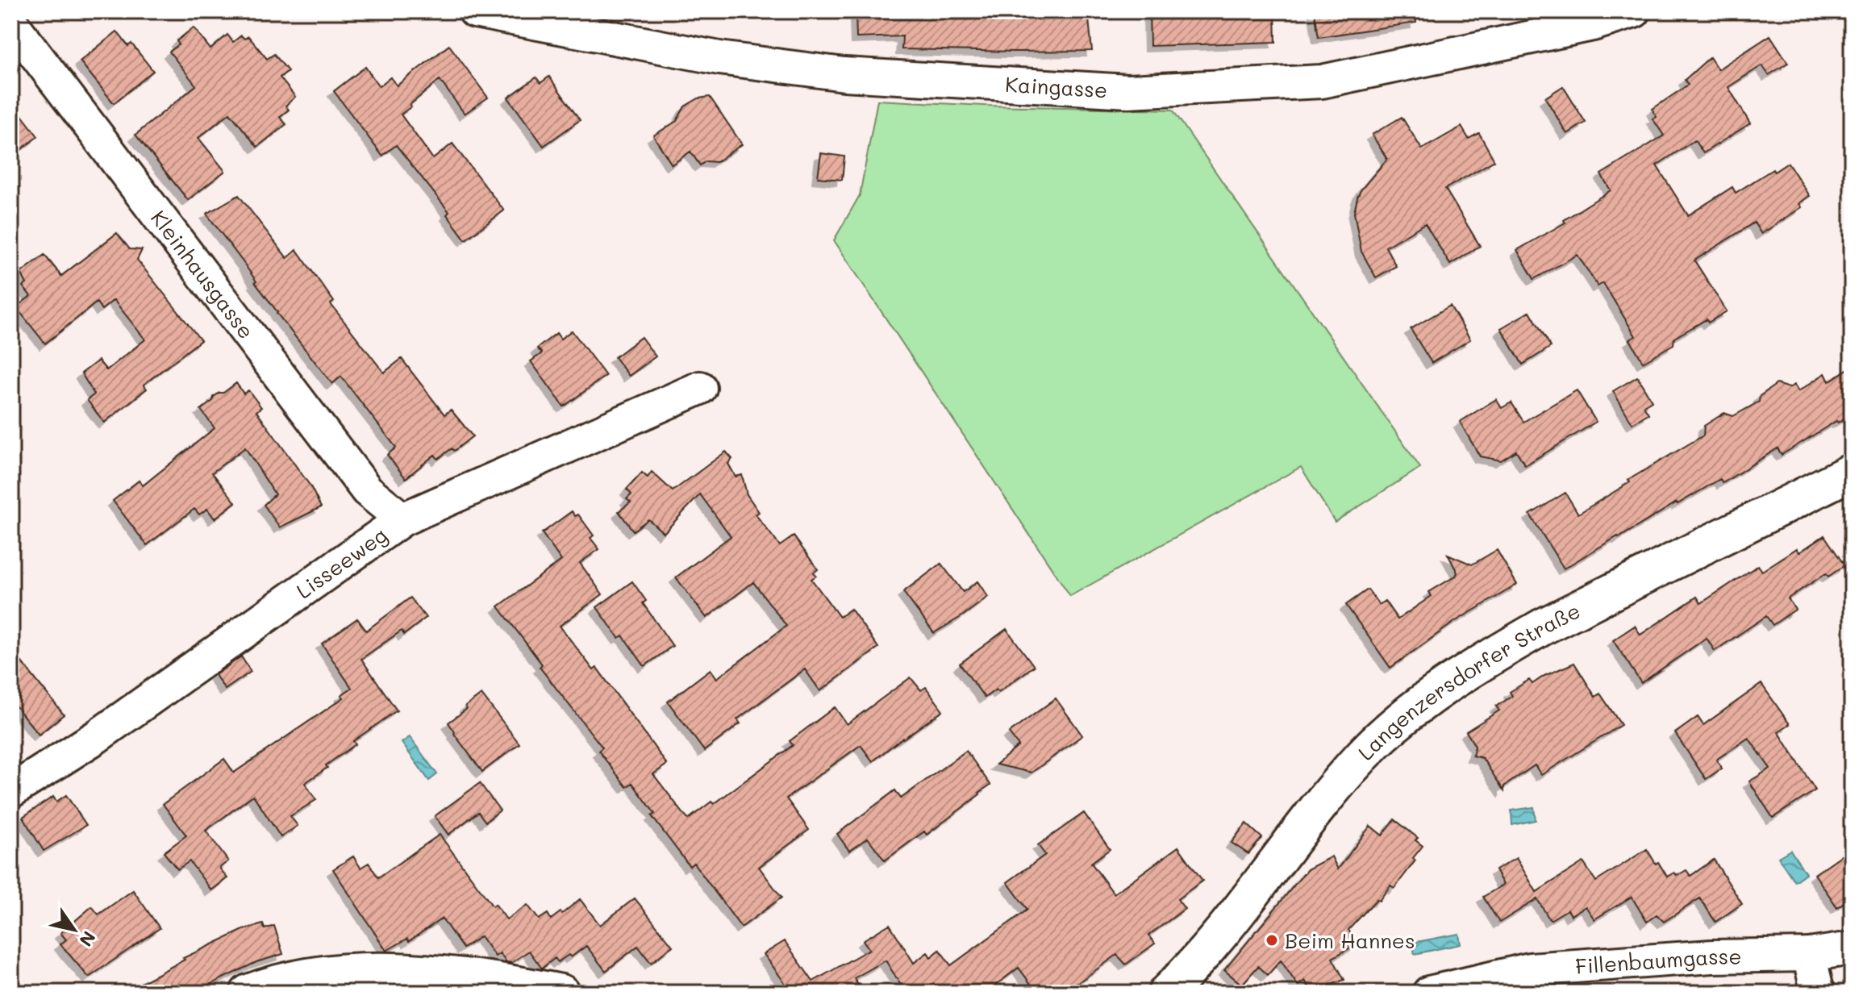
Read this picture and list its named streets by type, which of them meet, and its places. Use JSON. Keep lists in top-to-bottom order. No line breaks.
{"streets":{"main road":["Langenzersdorfer Straße"],"street":["Kaingasse","Kleinhausgasse","Lisseeweg","Fillenbaumgasse"]},"crossings":[["Kleinhausgasse","Lisseeweg"]],"places":["Beim Hannes"],"north":"bottom right"}
